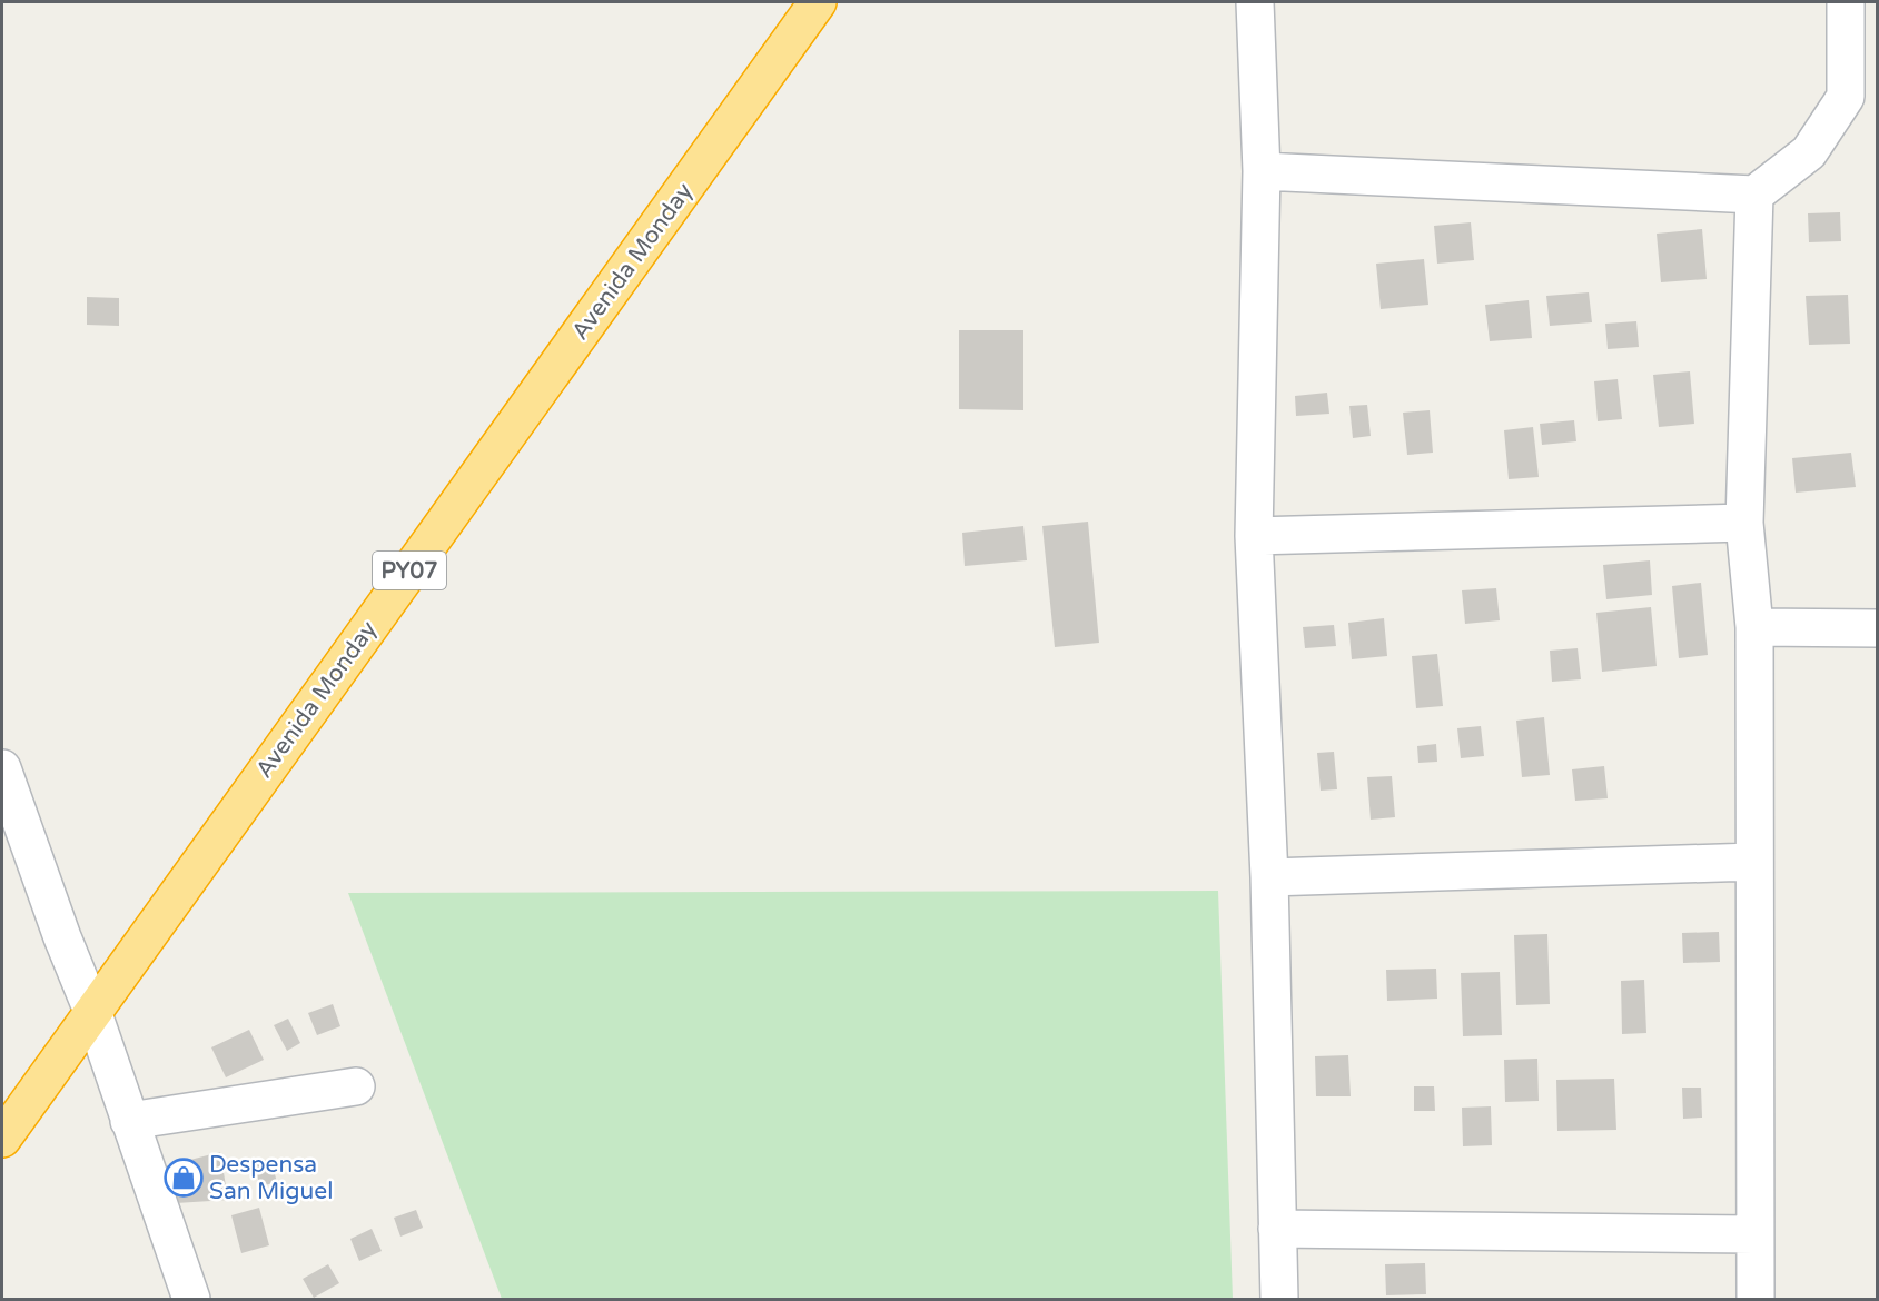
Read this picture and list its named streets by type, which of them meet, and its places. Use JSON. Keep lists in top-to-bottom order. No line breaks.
{"streets":{"highway":["Avenida Monday","PY07"]},"places":{"shop":["Despensa San Miguel"]}}
